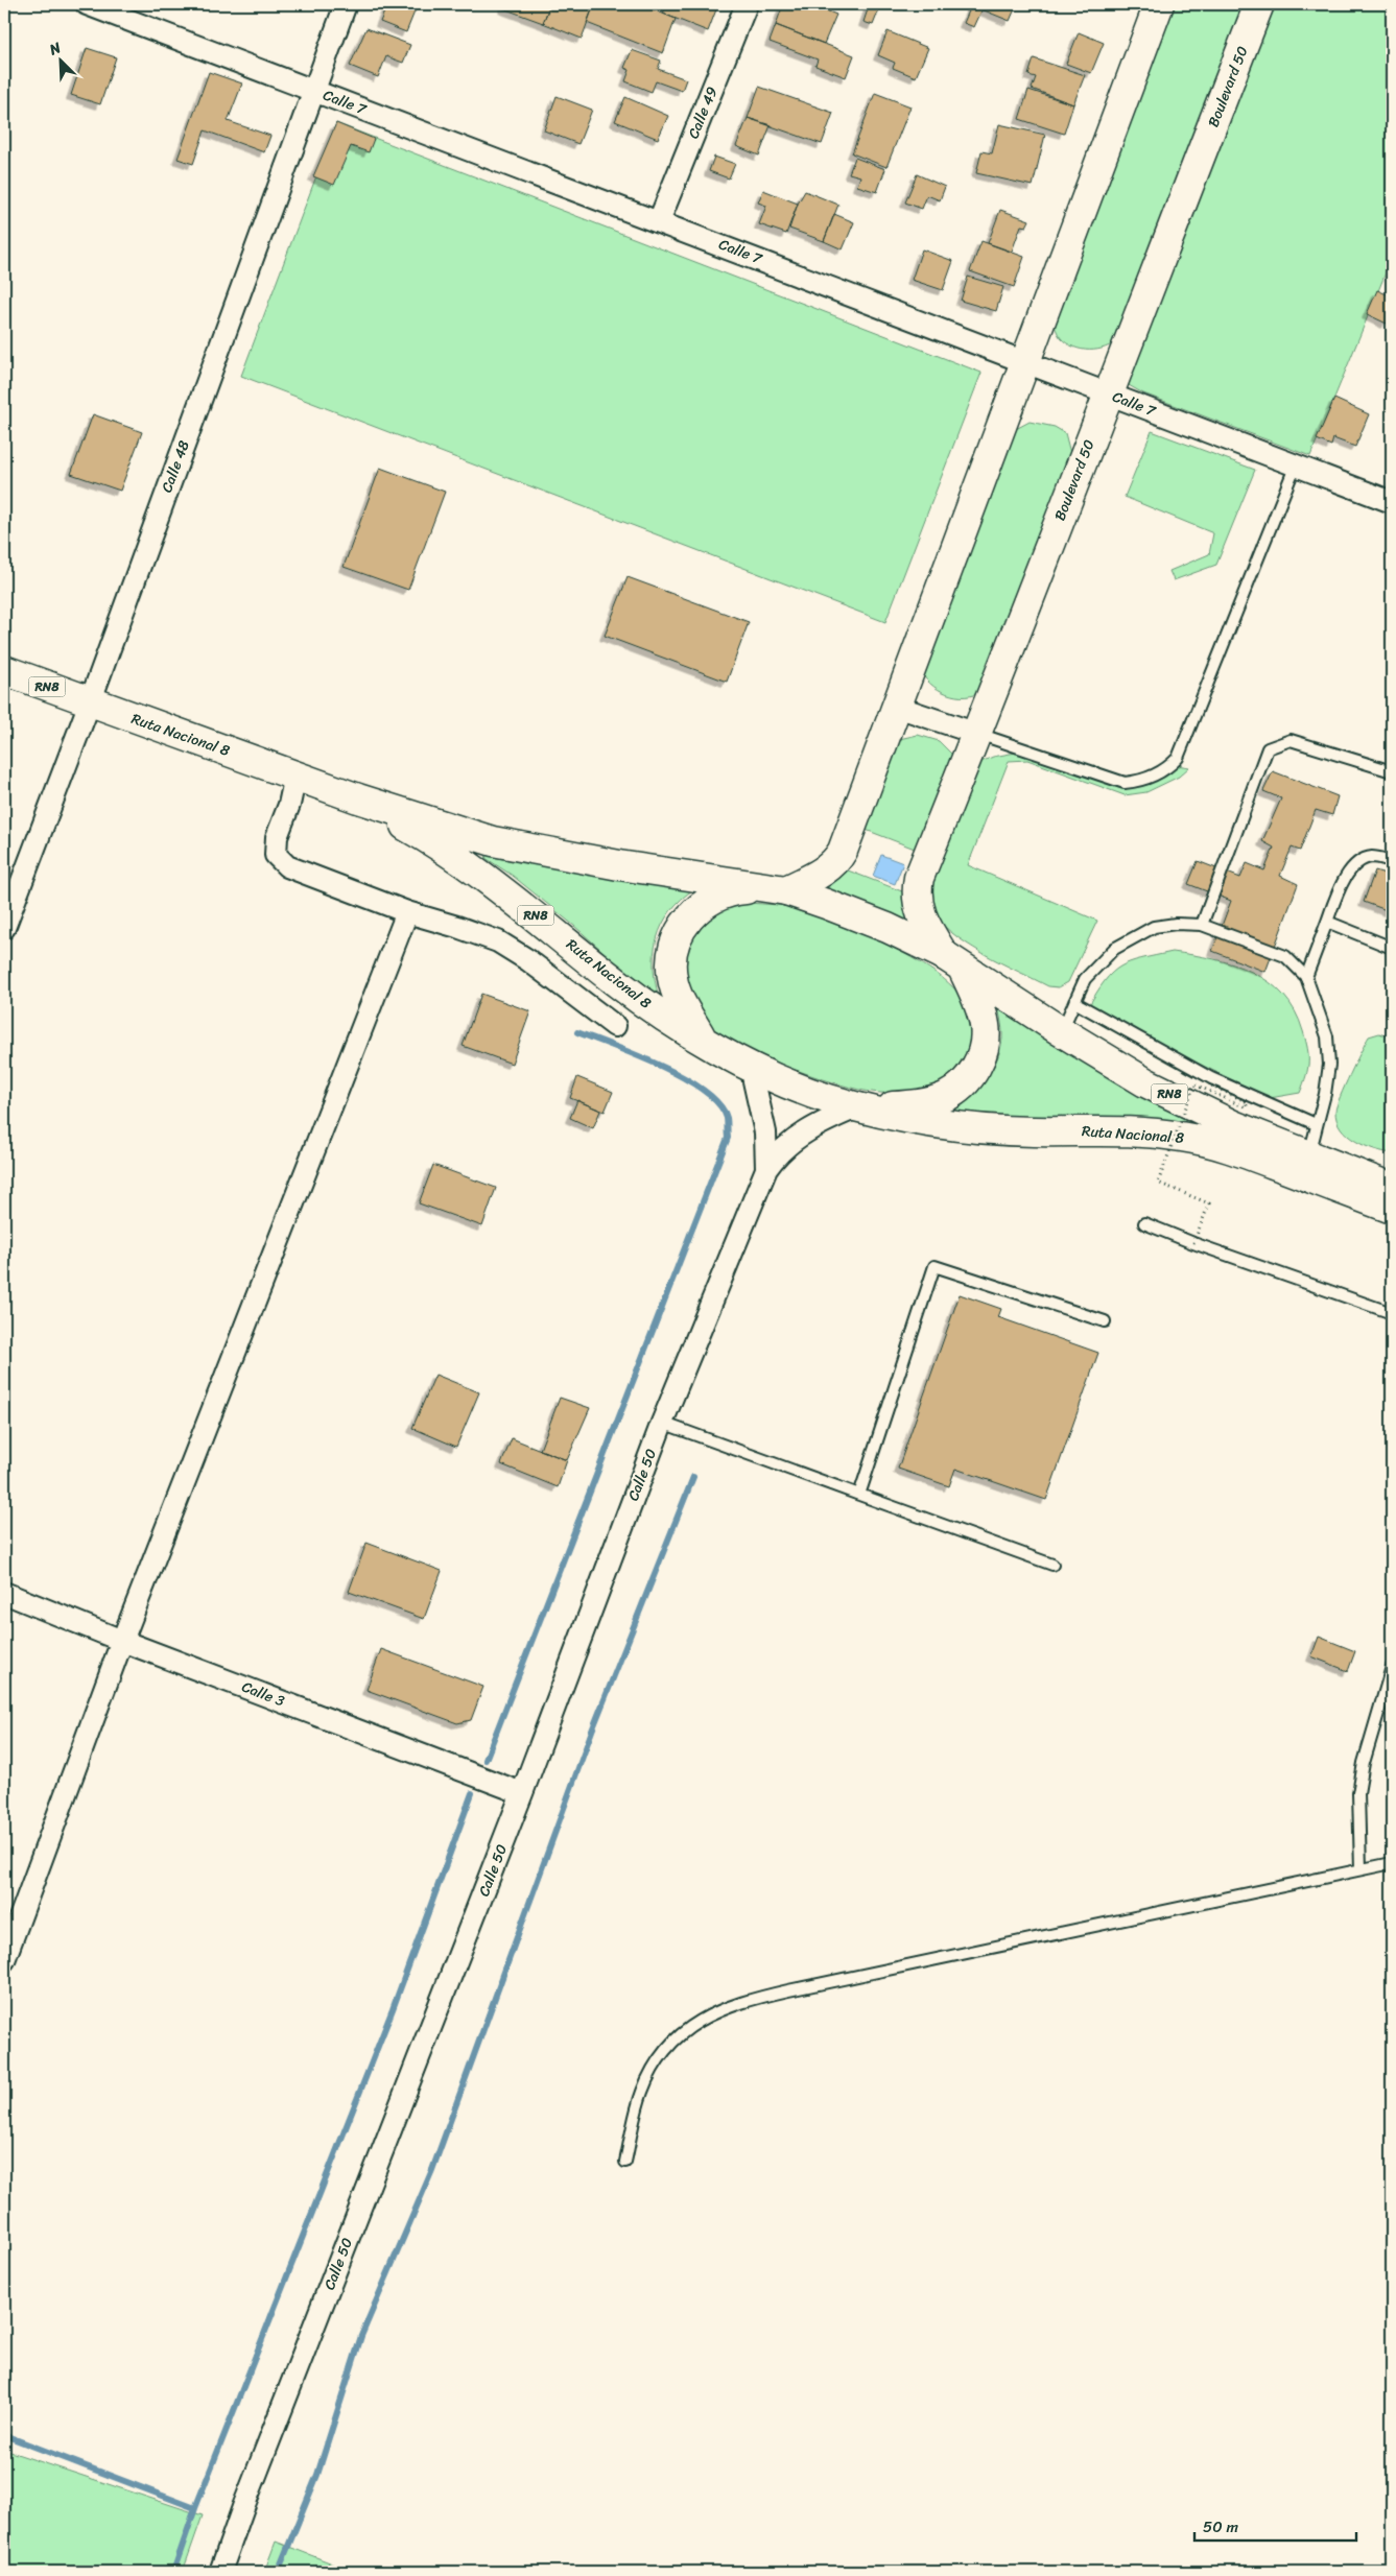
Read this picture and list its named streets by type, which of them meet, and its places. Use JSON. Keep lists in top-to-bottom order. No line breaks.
{"streets":{"main road":["Boulevard 50","RN8","Ruta Nacional 8"],"street":["Calle 7","Calle 49","Calle 48","Calle 50","Calle 3"]},"crossings":[["Boulevard 50","Calle 7"],["Boulevard 50","Ruta Nacional 8"],["Calle 7","Calle 49"],["Calle 7","Calle 48"],["Calle 48","Ruta Nacional 8"],["Ruta Nacional 8","Calle 50"],["Calle 50","Calle 3"]],"scale_bar":"50 m","north":"top left"}
